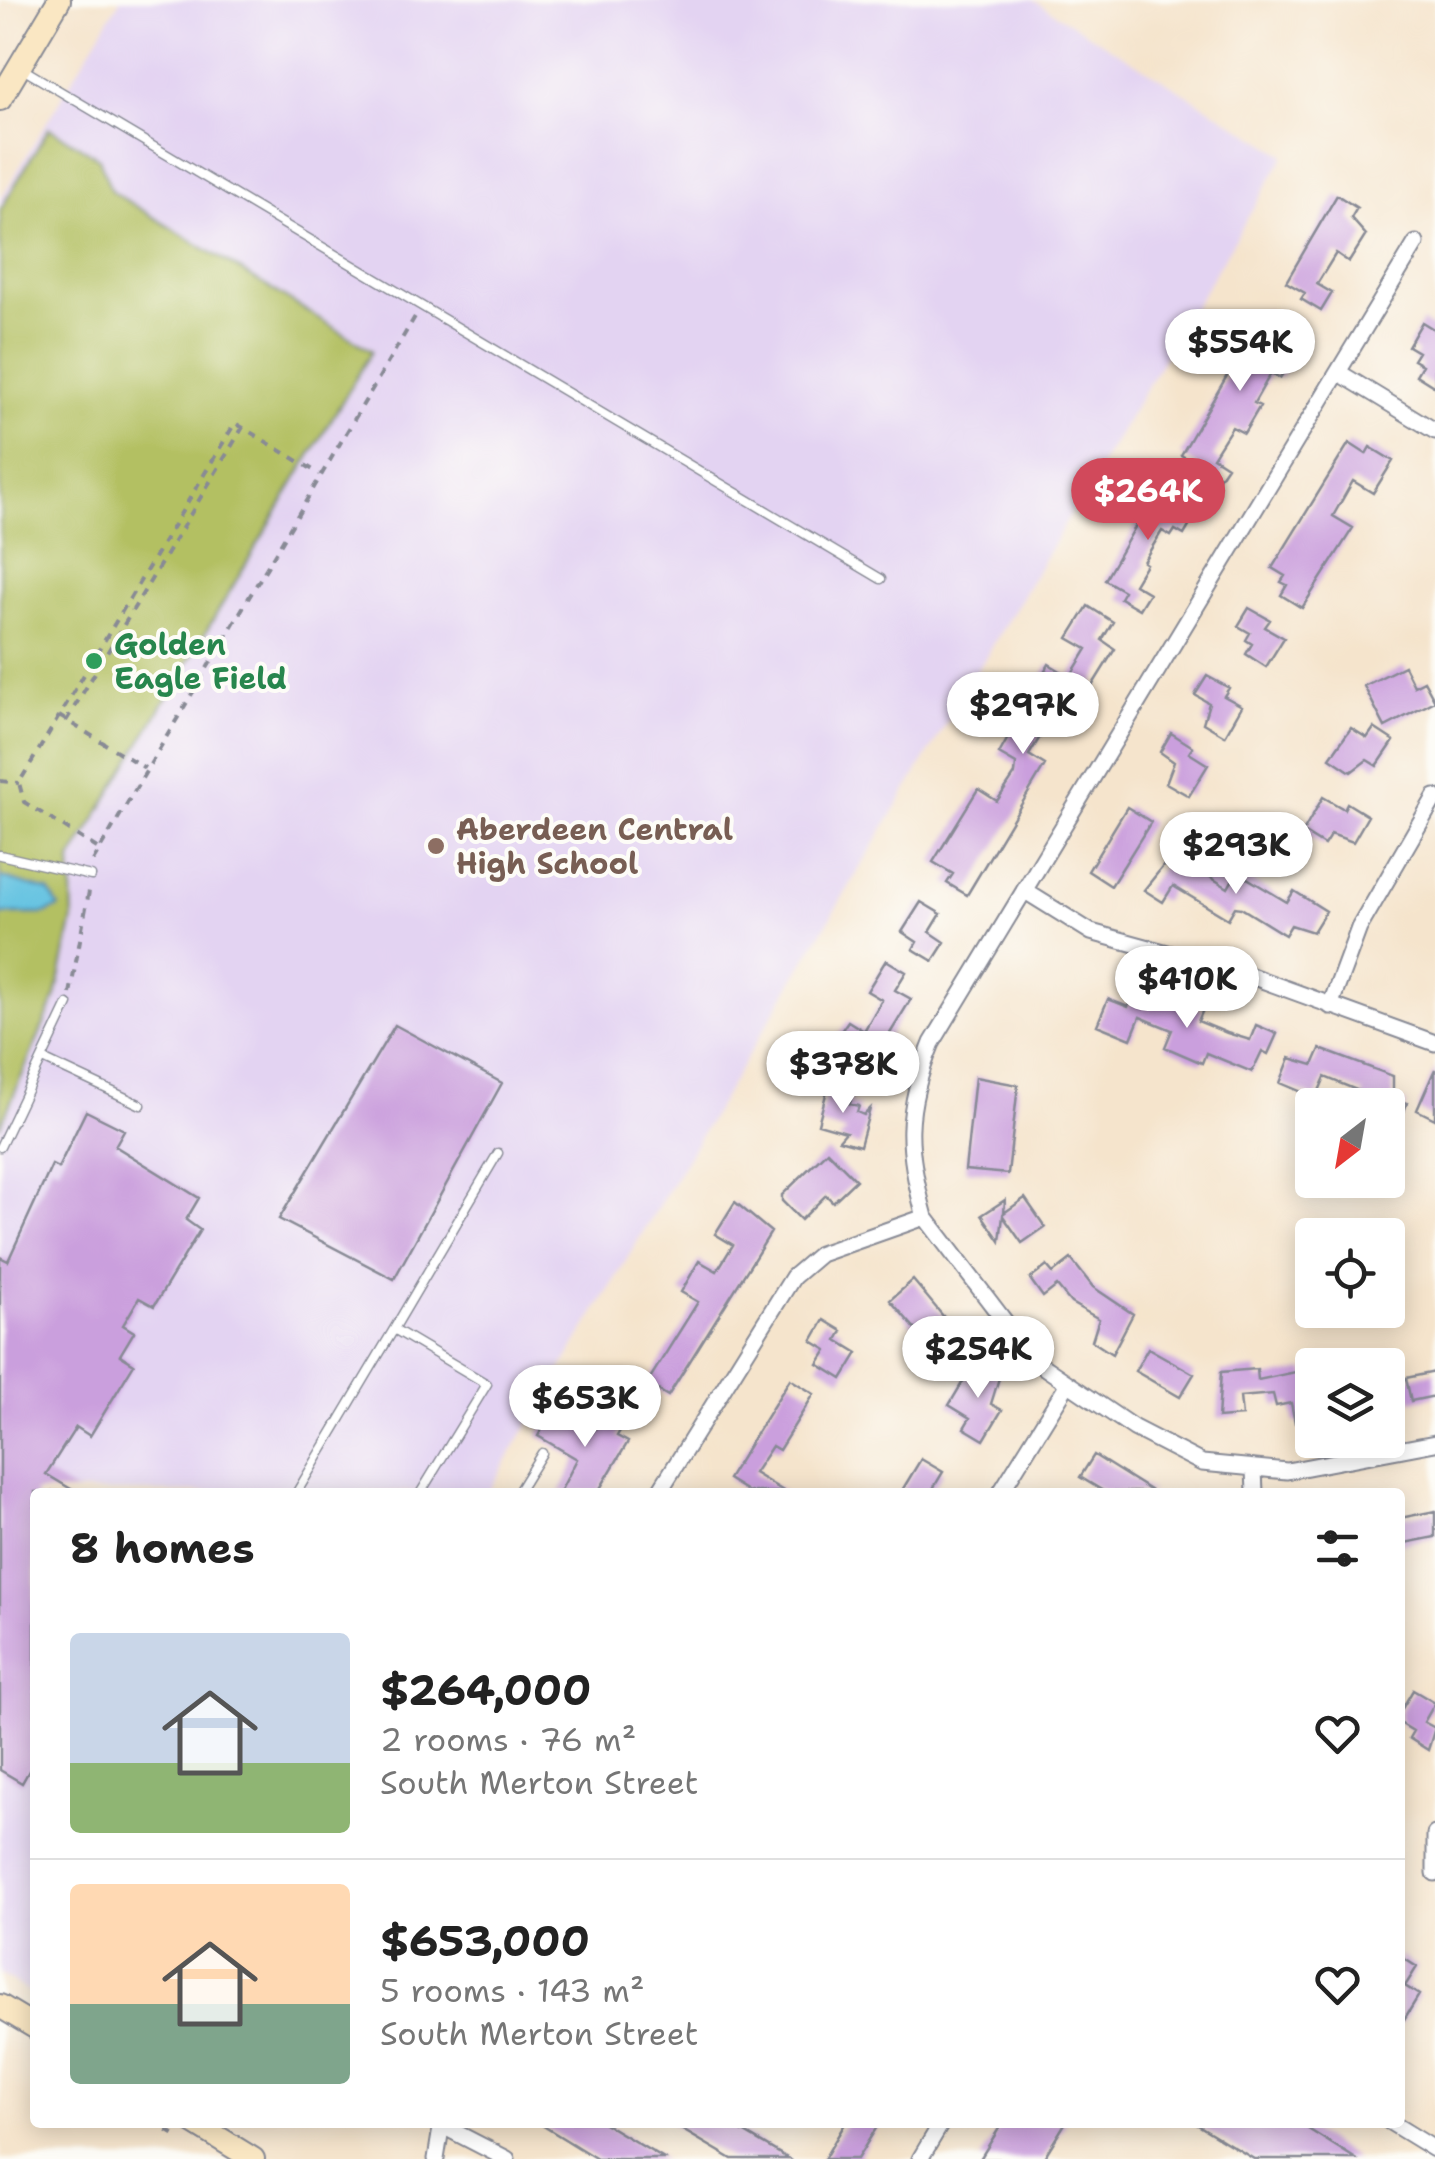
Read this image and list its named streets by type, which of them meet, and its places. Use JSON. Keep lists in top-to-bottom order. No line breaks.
{"places":["Golden Eagle Field","Aberdeen Central High School"],"north":"bottom left","page":{"price":["$554K","$264K","$297K","$293K","$410K","$378K","$254K","$653K"],"heading":"8 homes","list":[{"name":"$264,000","note":"2 rooms · 76 m² · South Merton Street"},{"name":"$653,000","note":"5 rooms · 143 m² · South Merton Street"}]}}
